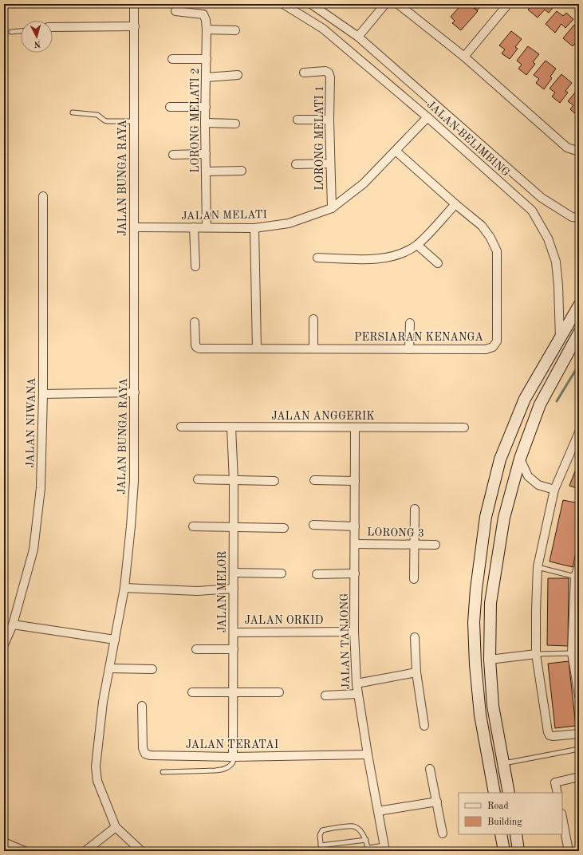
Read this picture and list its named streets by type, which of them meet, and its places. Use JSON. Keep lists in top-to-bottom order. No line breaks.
{"streets":{"street":["LORONG MELATI 2","LORONG MELATI 1","JALAN BELIMBING","JALAN BUNGA RAYA","JALAN MELATI","PERSIARAN KENANGA","JALAN ANGGERIK","JALAN NIWANA","LORONG 3","JALAN MELOR","JALAN ORKID","JALAN TANJONG","JALAN TERATAI"]},"crossings":[["LORONG MELATI 2","JALAN MELATI"],["LORONG MELATI 1","JALAN MELATI"],["JALAN BELIMBING","JALAN MELATI"],["JALAN BUNGA RAYA","JALAN MELATI"],["JALAN MELATI","PERSIARAN KENANGA"],["JALAN ANGGERIK","JALAN MELOR"],["JALAN ANGGERIK","JALAN TANJONG"],["LORONG 3","JALAN TANJONG"],["JALAN MELOR","JALAN ORKID"],["JALAN MELOR","JALAN TERATAI"],["JALAN ORKID","JALAN TANJONG"],["JALAN TANJONG","JALAN TERATAI"]],"legend":["Road","Building"],"north":"bottom"}
